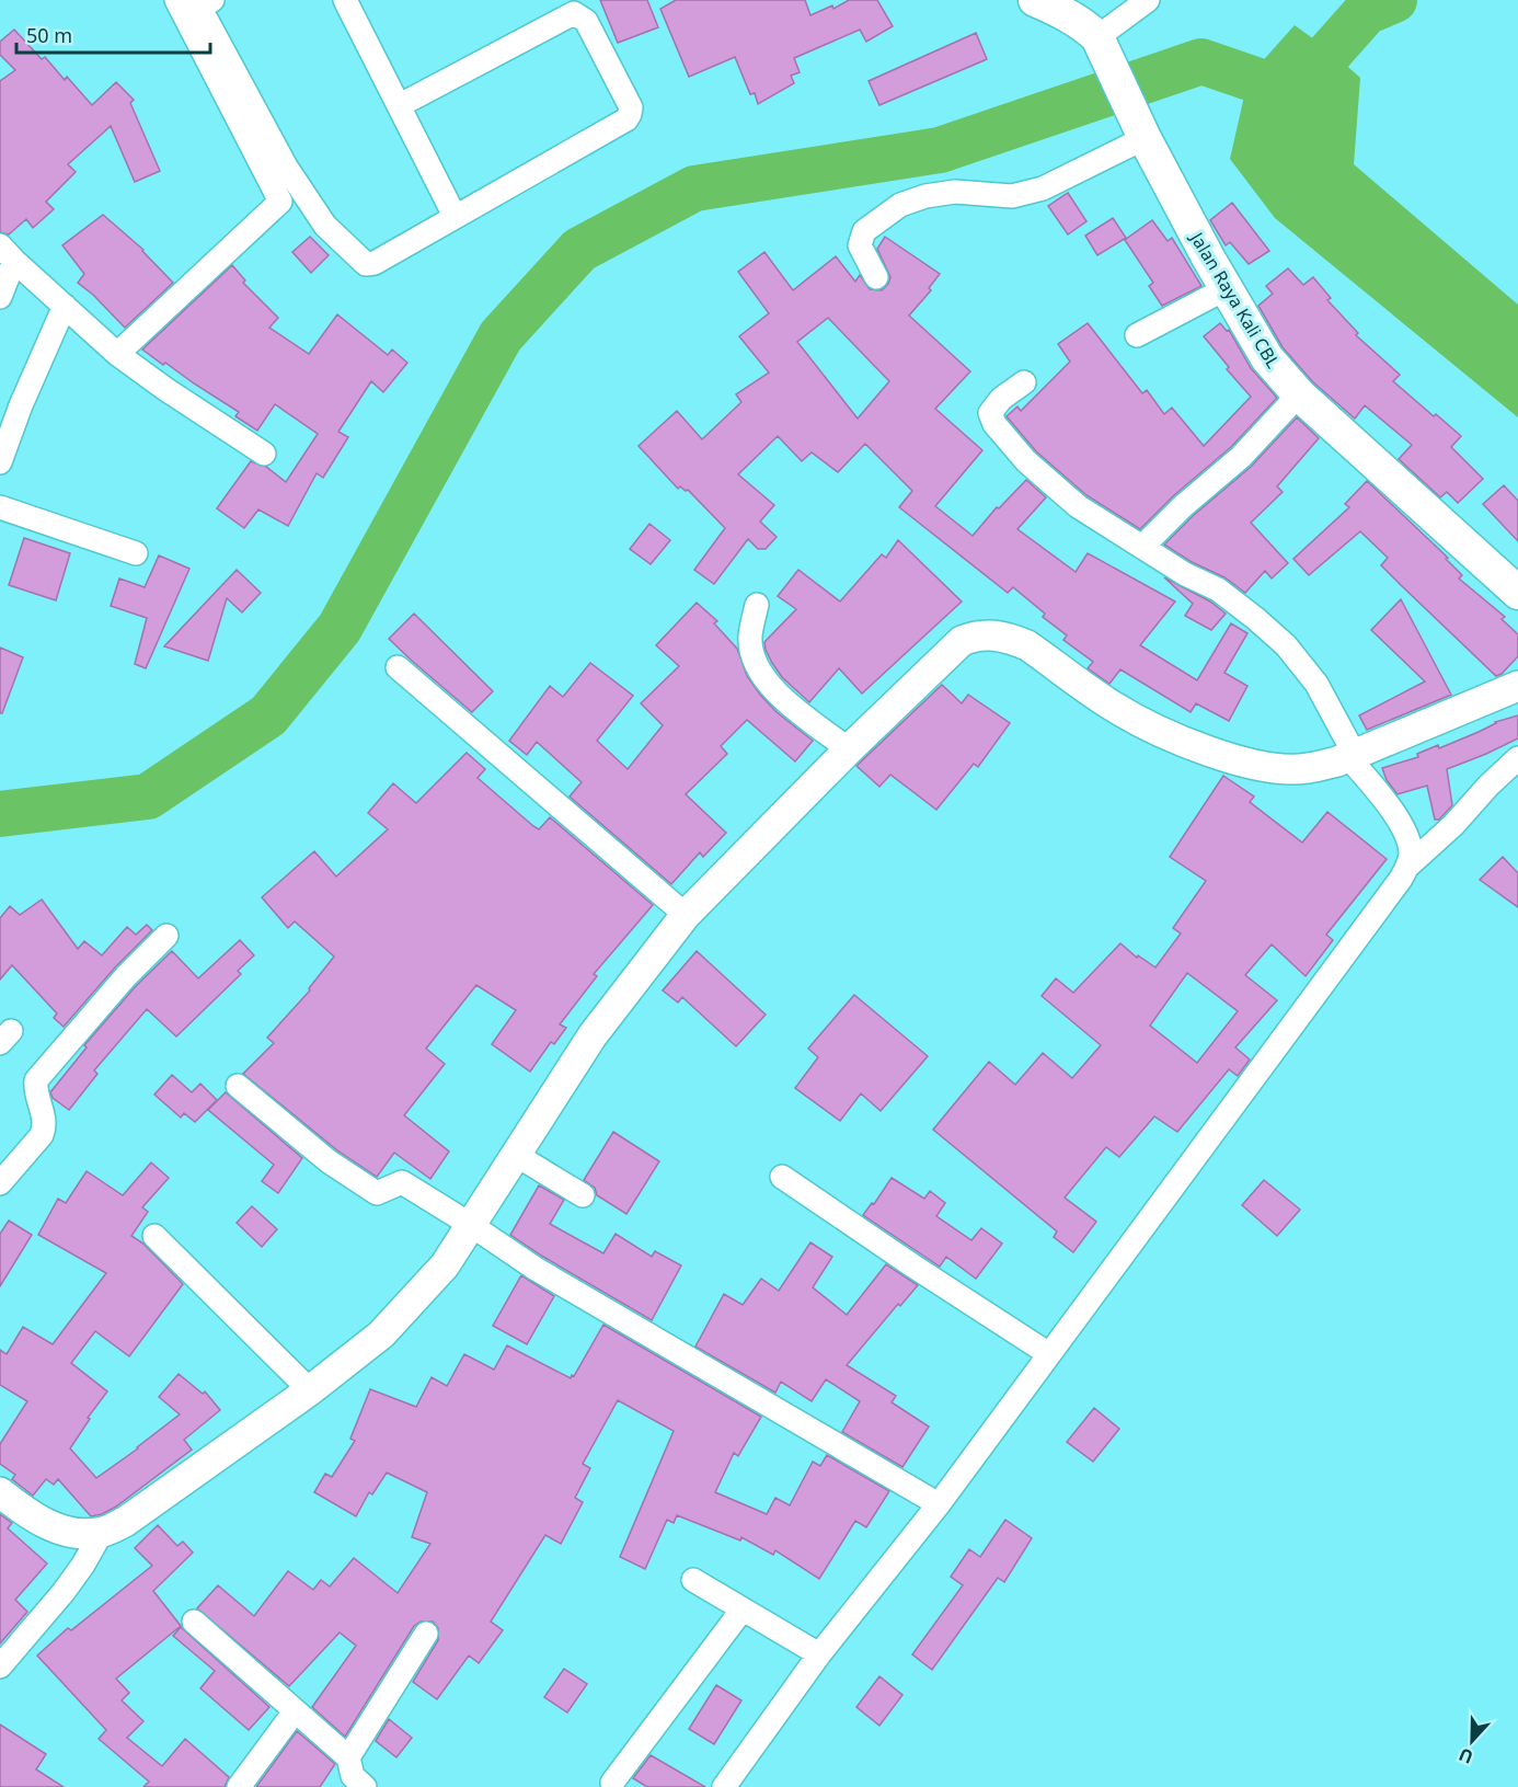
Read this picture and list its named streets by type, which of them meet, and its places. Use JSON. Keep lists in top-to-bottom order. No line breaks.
{"streets":{"main road":["Jalan Raya Kali CBL"]},"scale_bar":"50 m","north":"bottom"}
